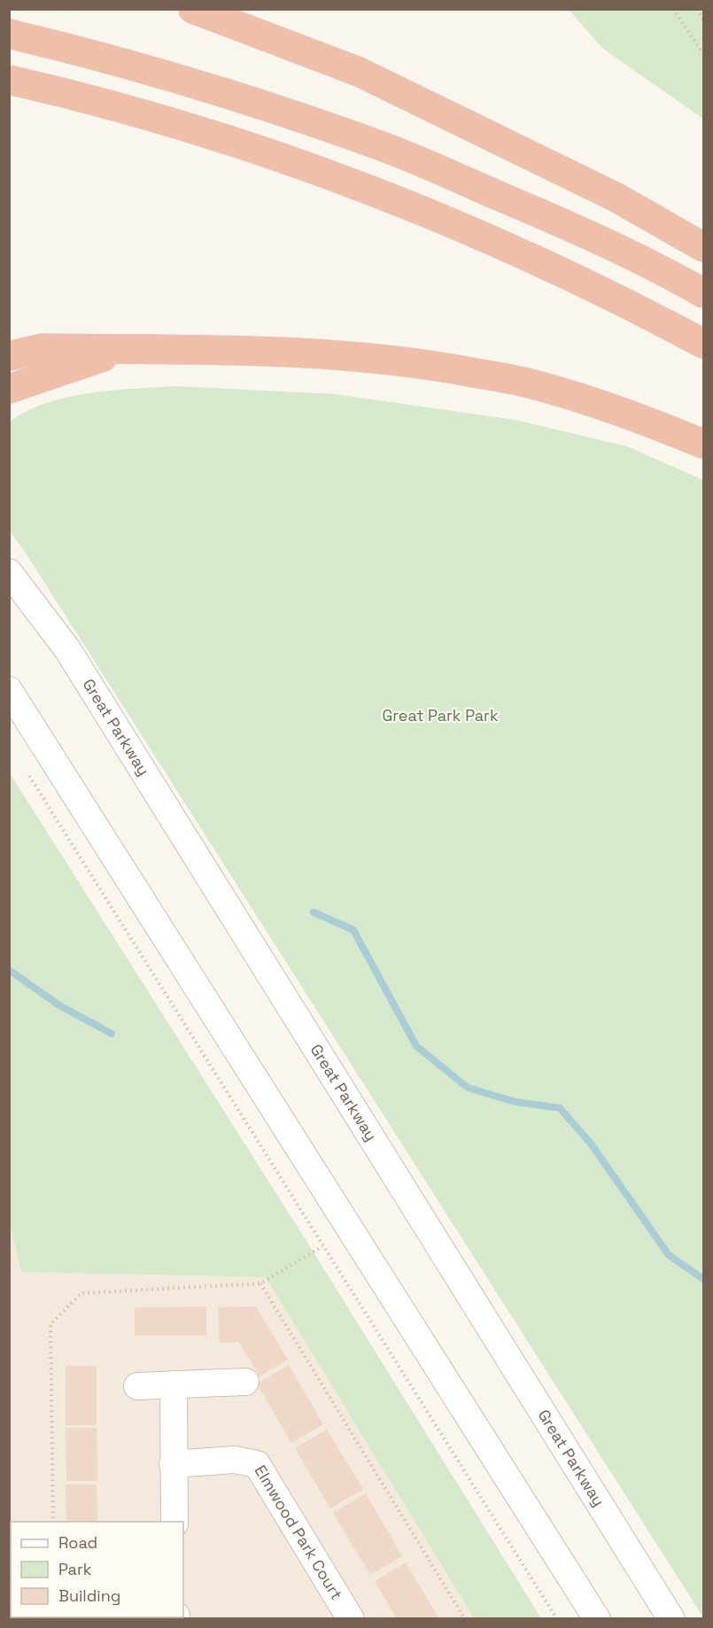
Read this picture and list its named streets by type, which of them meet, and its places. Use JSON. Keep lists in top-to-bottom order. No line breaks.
{"streets":{"street":["Great Parkway","Elmwood Park Court"]},"parks":["Great Park Park"],"legend":["Road","Park","Building"]}
